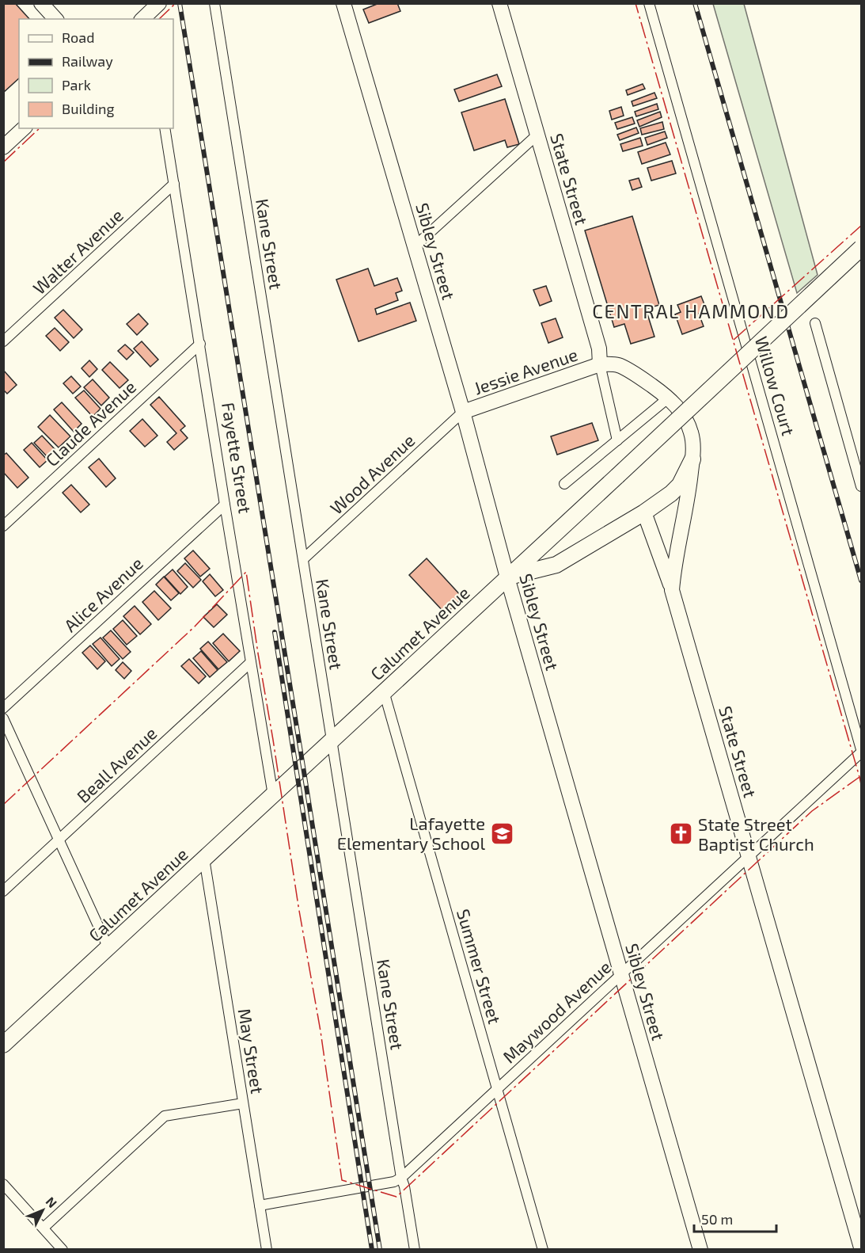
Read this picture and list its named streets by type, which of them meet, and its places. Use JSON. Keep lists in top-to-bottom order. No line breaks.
{"streets":{"main road":["Calumet Avenue"],"street":["State Street","Kane Street","Walter Avenue","Sibley Street","Jessie Avenue","Willow Court","Claude Avenue","Fayette Street","Wood Avenue","Alice Avenue","Beall Avenue","Summer Street","Maywood Avenue","May Street"]},"crossings":[["State Street","Jessie Avenue"],["State Street","Maywood Avenue"],["Kane Street","Wood Avenue"],["Kane Street","Calumet Avenue"],["Kane Street","Maywood Avenue"],["Walter Avenue","Fayette Street"],["Sibley Street","Jessie Avenue"],["Sibley Street","Wood Avenue"],["Sibley Street","Calumet Avenue"],["Sibley Street","Maywood Avenue"],["Jessie Avenue","Wood Avenue"],["Willow Court","Maywood Avenue"],["Claude Avenue","Fayette Street"],["Fayette Street","Alice Avenue"],["Fayette Street","Calumet Avenue"],["Fayette Street","Beall Avenue"],["Calumet Avenue","Summer Street"],["Calumet Avenue","May Street"],["Summer Street","Maywood Avenue"],["Maywood Avenue","May Street"]],"districts":["CENTRAL HAMMOND"],"places":{"school or university":["Lafayette Elementary School"],"church":["State Street Baptist Church"]},"legend":["Road","Railway","Park","Building"],"scale_bar":"50 m","north":"top right"}
